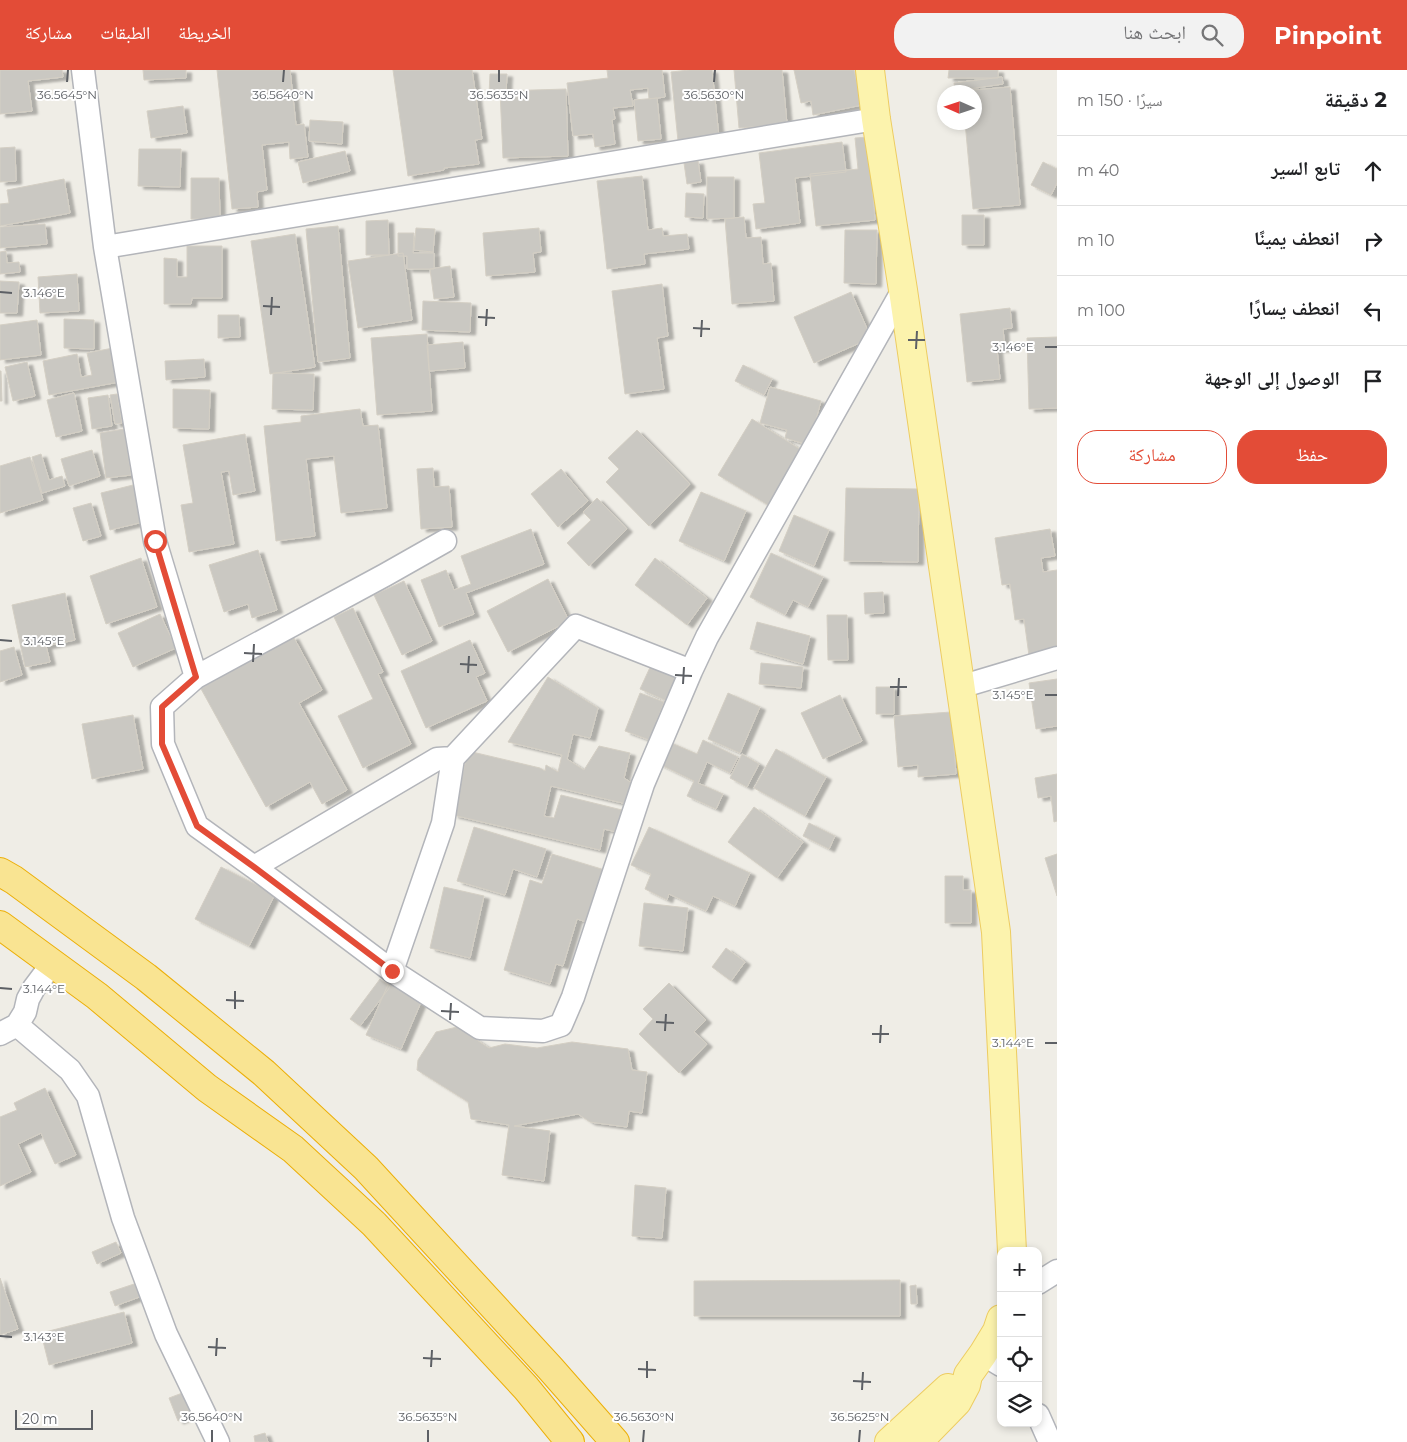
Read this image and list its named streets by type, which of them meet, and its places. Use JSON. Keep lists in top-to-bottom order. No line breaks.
{"scale_bar":"20 m","north":"left","page":{"header":"Pinpoint","search":"ابحث هنا","nav":["الخريطة","الطبقات","مشاركة"],"heading":["2 دقيقة","سيرًا · 150 m"],"list":[["تابع السير","40 m"],["انعطف يمينًا","10 m"],["انعطف يسارًا","100 m"],"الوصول إلى الوجهة"],"buttons":["حفظ","مشاركة"],"map_buttons":["+","−"],"scale":"20 m"},"coordinates":["36.5645°N","36.5640°N","36.5635°N","36.5630°N","3.146°E","3.145°E","3.144°E","3.143°E","36.5625°N"]}
